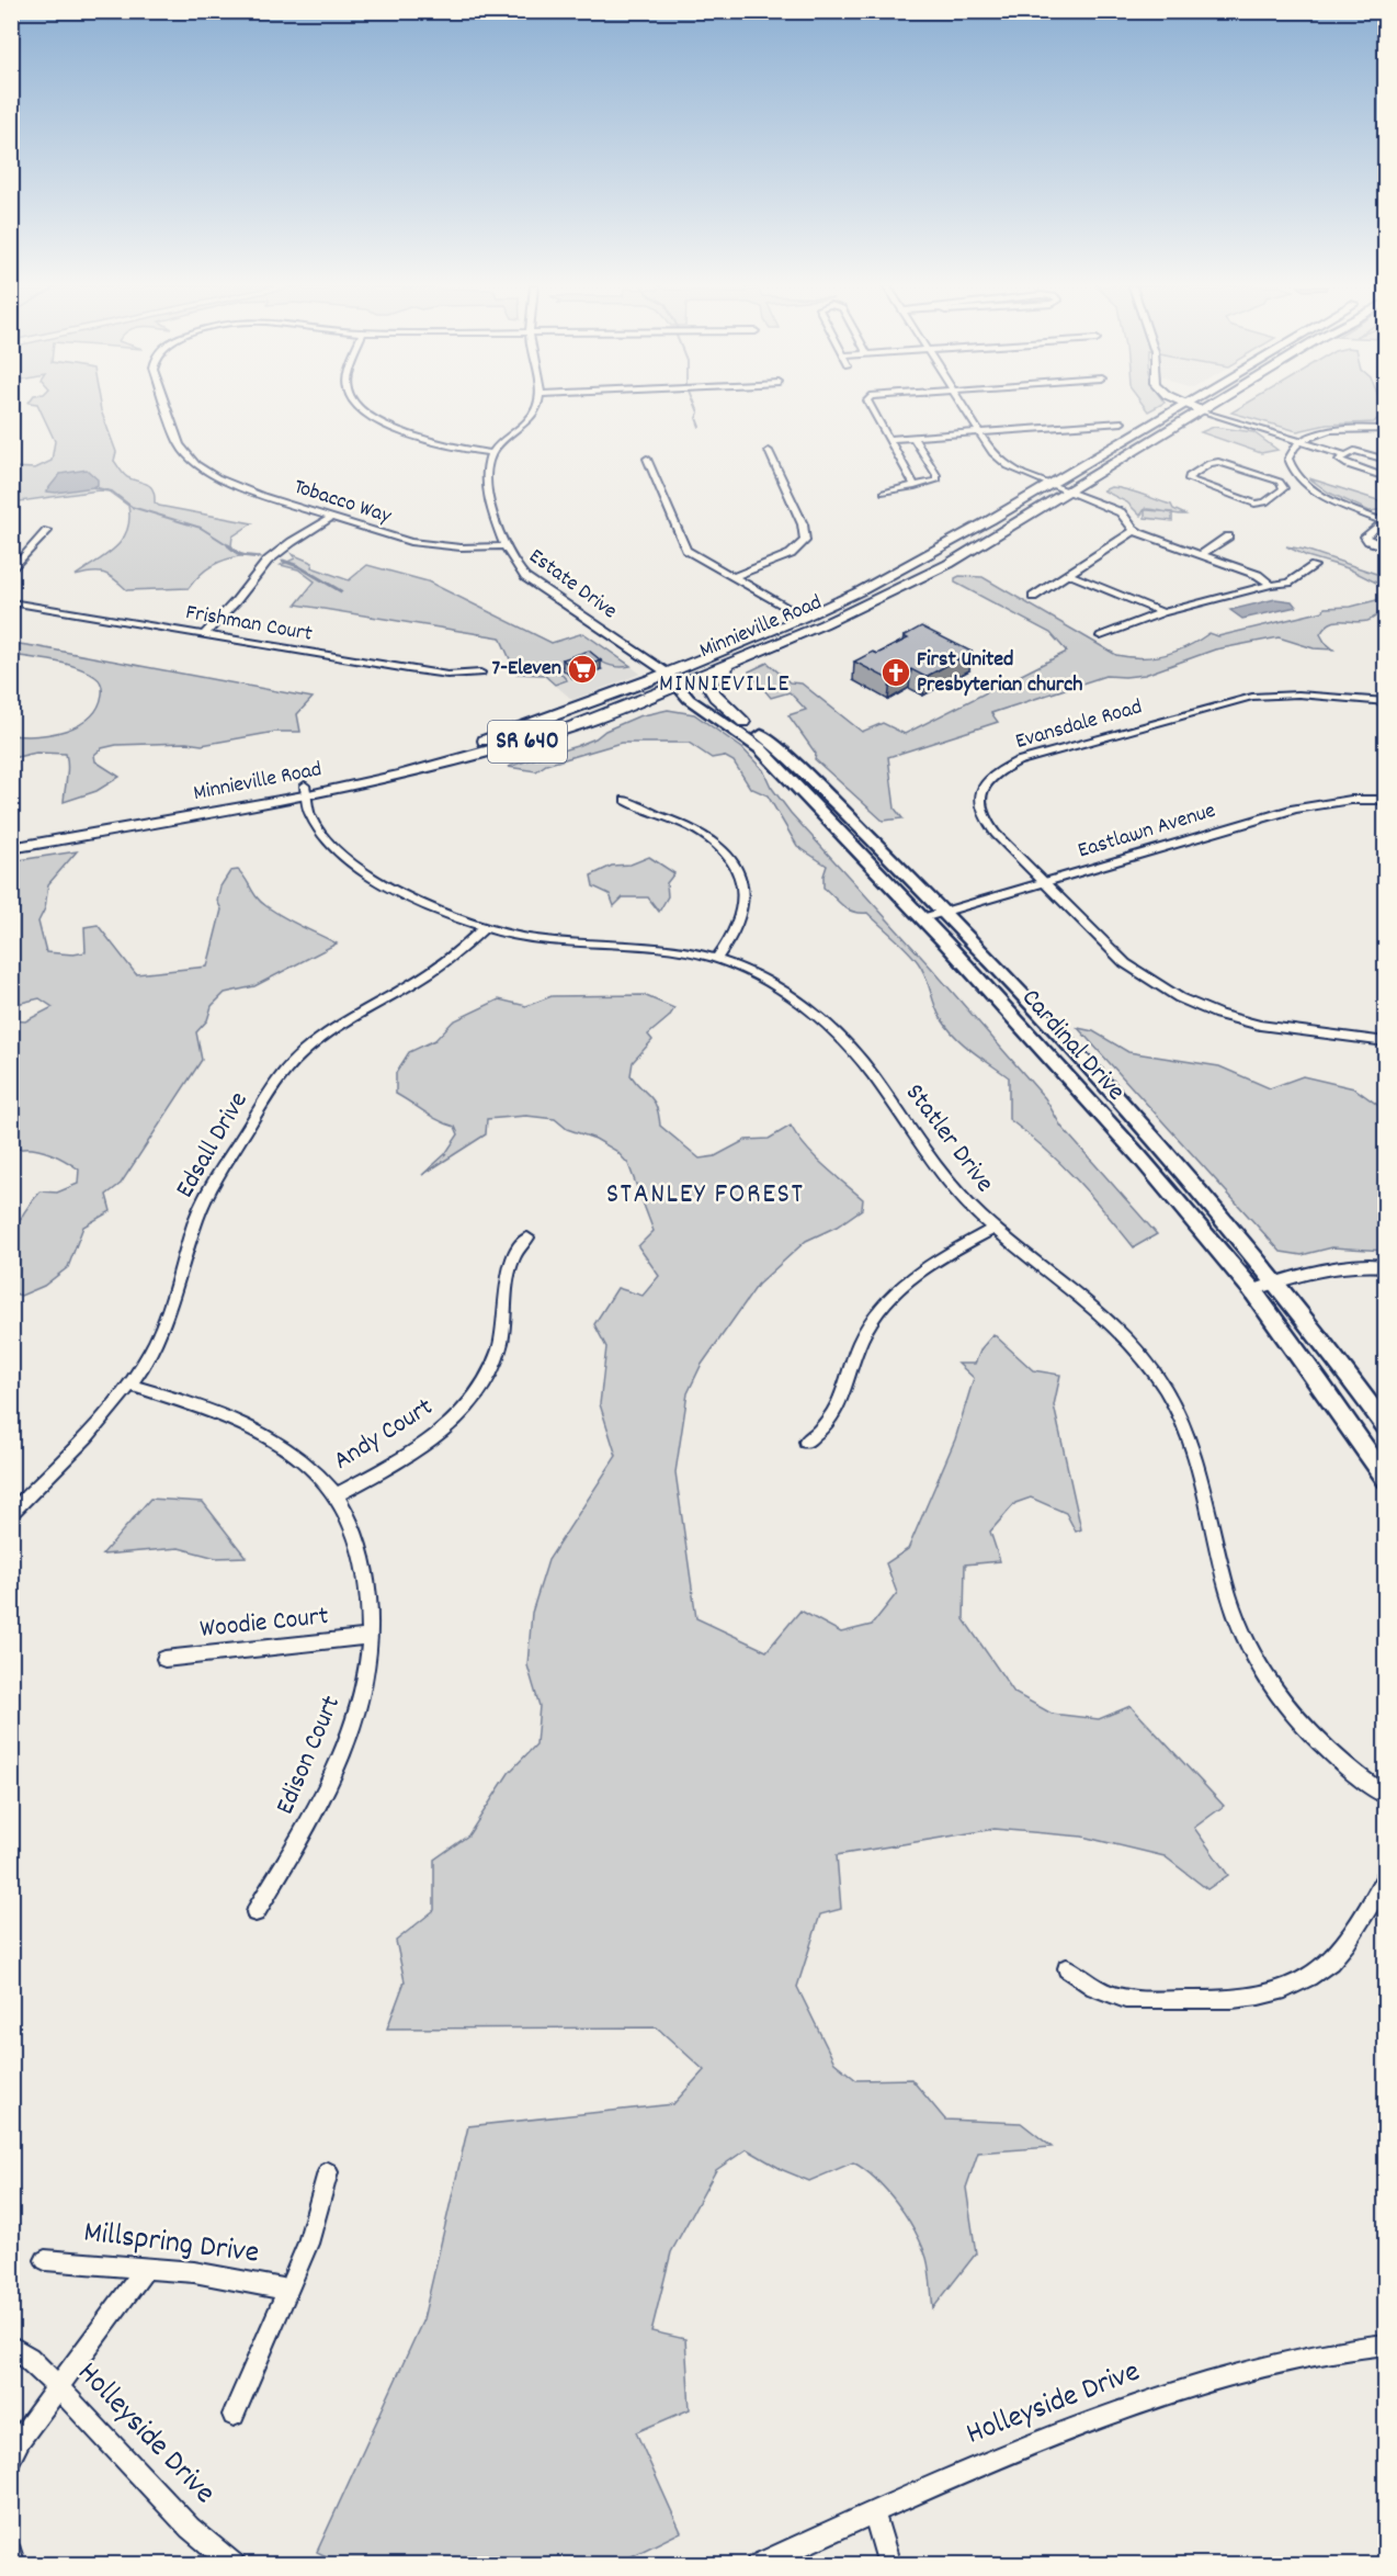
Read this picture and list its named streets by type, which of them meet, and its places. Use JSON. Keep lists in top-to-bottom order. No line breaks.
{"streets":{"main road":["Minnieville Road","SR 640","Cardinal Drive"],"street":["Tobacco Way","Estate Drive","Frishman Court","Evansdale Road","Eastlawn Avenue","Statler Drive","Edsall Drive","Andy Court","Woodie Court","Edison Court","Millspring Drive","Holleyside Drive"]},"crossings":[["Tobacco Way","Estate Drive"],["Estate Drive","Minnieville Road"],["Estate Drive","Cardinal Drive"],["Minnieville Road","Cardinal Drive"],["Minnieville Road","Statler Drive"],["Evansdale Road","Eastlawn Avenue"],["Eastlawn Avenue","Cardinal Drive"],["Statler Drive","Edsall Drive"],["Edsall Drive","Edison Court"],["Andy Court","Edison Court"],["Woodie Court","Edison Court"]],"districts":["MINNIEVILLE","STANLEY FOREST"],"places":{"supermarket":["7-Eleven"],"church":["First United Presbyterian church"]}}
